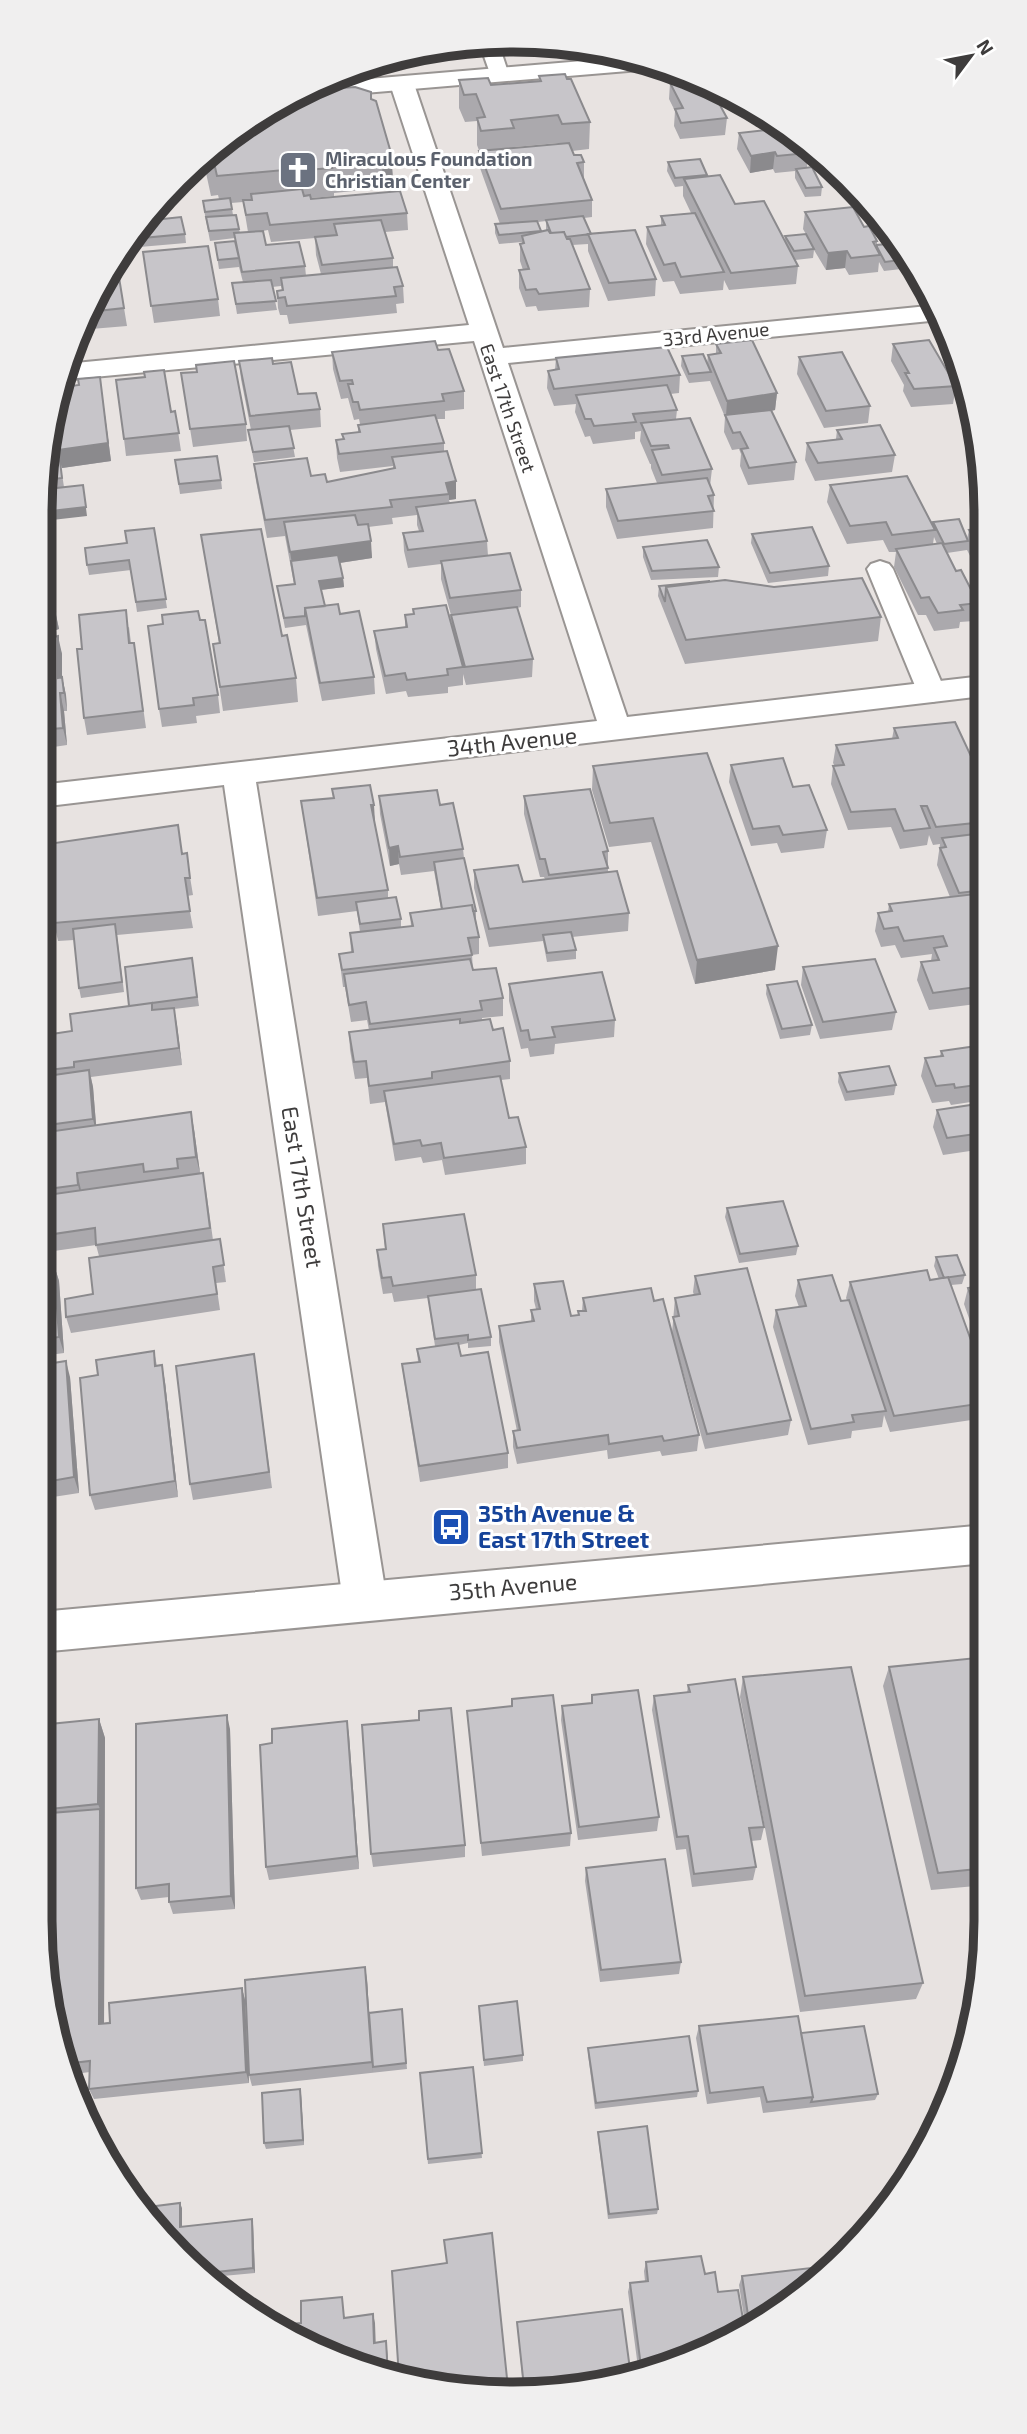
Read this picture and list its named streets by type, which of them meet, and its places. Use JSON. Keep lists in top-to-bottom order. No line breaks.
{"streets":{"street":["33rd Avenue","East 17th Street","34th Avenue","35th Avenue"]},"crossings":[["33rd Avenue","East 17th Street"],["East 17th Street","34th Avenue"],["East 17th Street","35th Avenue"]],"places":{"church":["Miraculous Foundation Christian Center"],"bus stop":["35th Avenue & East 17th Street"]},"north":"top right"}
